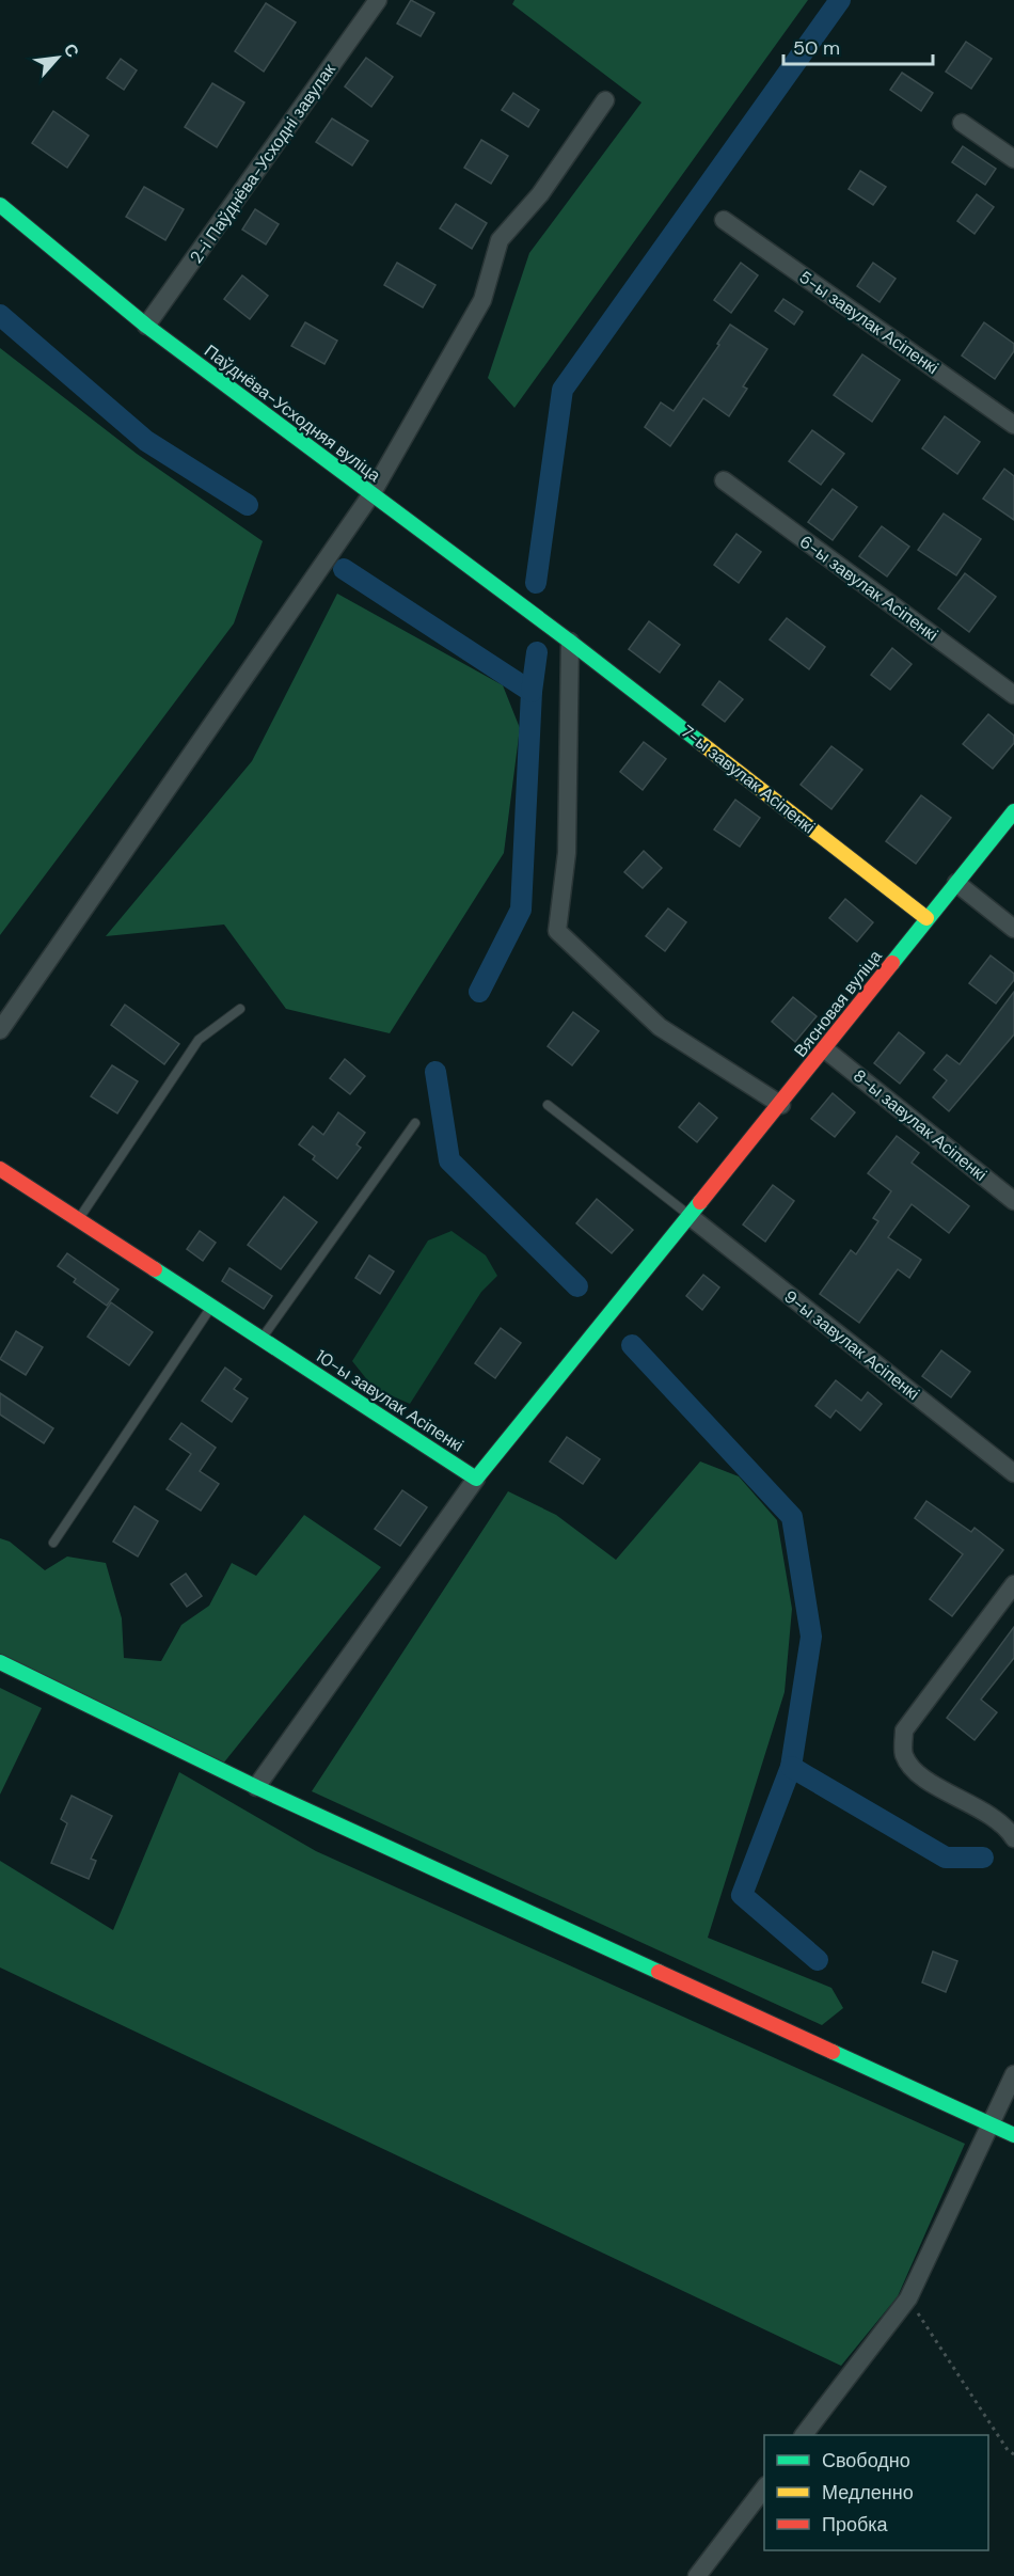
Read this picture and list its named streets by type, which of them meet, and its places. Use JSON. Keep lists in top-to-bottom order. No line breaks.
{"streets":{"street":["2-і Паўднёва-Усходні завулак","5-ы завулак Асіпенкі","Паўднёва-Усходняя вуліца","6-ы завулак Асіпенкі","7-ы завулак Асіпенкі","Вясновая вуліца","8-ы завулак Асіпенкі","9-ы завулак Асіпенкі","10-ы завулак Асіпенкі"]},"crossings":[["2-і Паўднёва-Усходні завулак","Паўднёва-Усходняя вуліца"],["Паўднёва-Усходняя вуліца","7-ы завулак Асіпенкі"],["7-ы завулак Асіпенкі","Вясновая вуліца"],["Вясновая вуліца","8-ы завулак Асіпенкі"],["Вясновая вуліца","9-ы завулак Асіпенкі"]],"legend":["Свободно","Медленно","Пробка"],"scale_bar":"50 m","north":"top right"}
